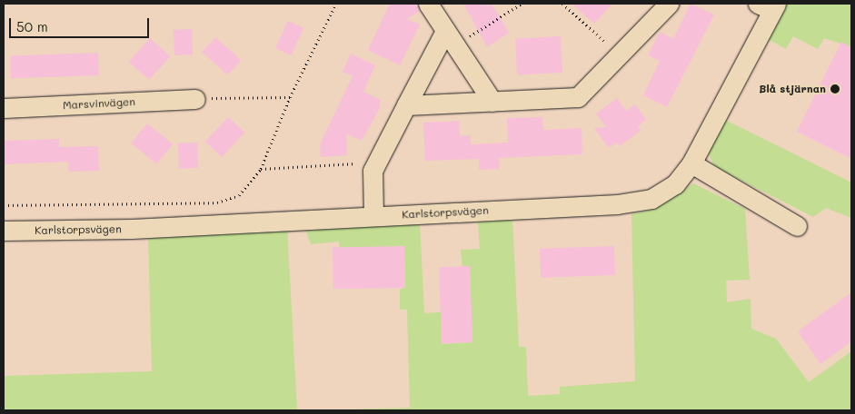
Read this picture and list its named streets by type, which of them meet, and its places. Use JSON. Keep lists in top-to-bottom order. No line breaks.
{"streets":{"street":["Marsvinvägen","Karlstorpsvägen"]},"places":["Blå stjärnan"],"scale_bar":"50 m"}
